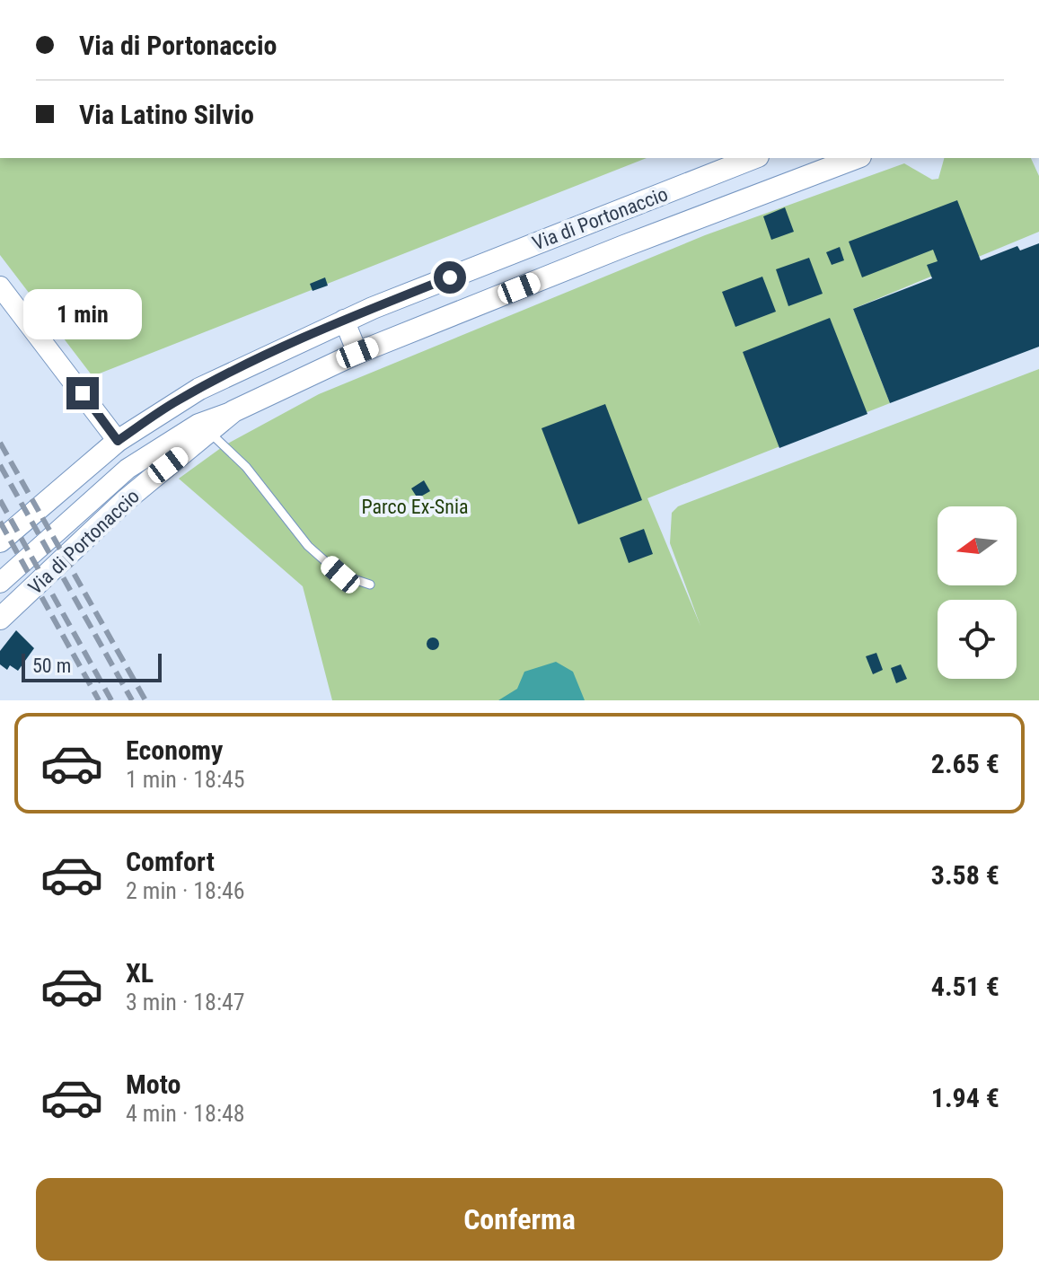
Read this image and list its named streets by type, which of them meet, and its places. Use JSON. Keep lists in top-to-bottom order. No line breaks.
{"streets":{"main road":["Via di Portonaccio"]},"parks":["Parco Ex-Snia"],"scale_bar":"50 m","north":"left","page":{"banner":["Via di Portonaccio","Via Latino Silvio"],"bubble":"1 min","scale":"50 m","list":[{"name":"Economy","note":"1 min · 18:45","value":"2.65 €"},{"name":"Comfort","note":"2 min · 18:46","value":"3.58 €"},{"name":"XL","note":"3 min · 18:47","value":"4.51 €"},{"name":"Moto","note":"4 min · 18:48","value":"1.94 €"}],"buttons":"Conferma"}}
